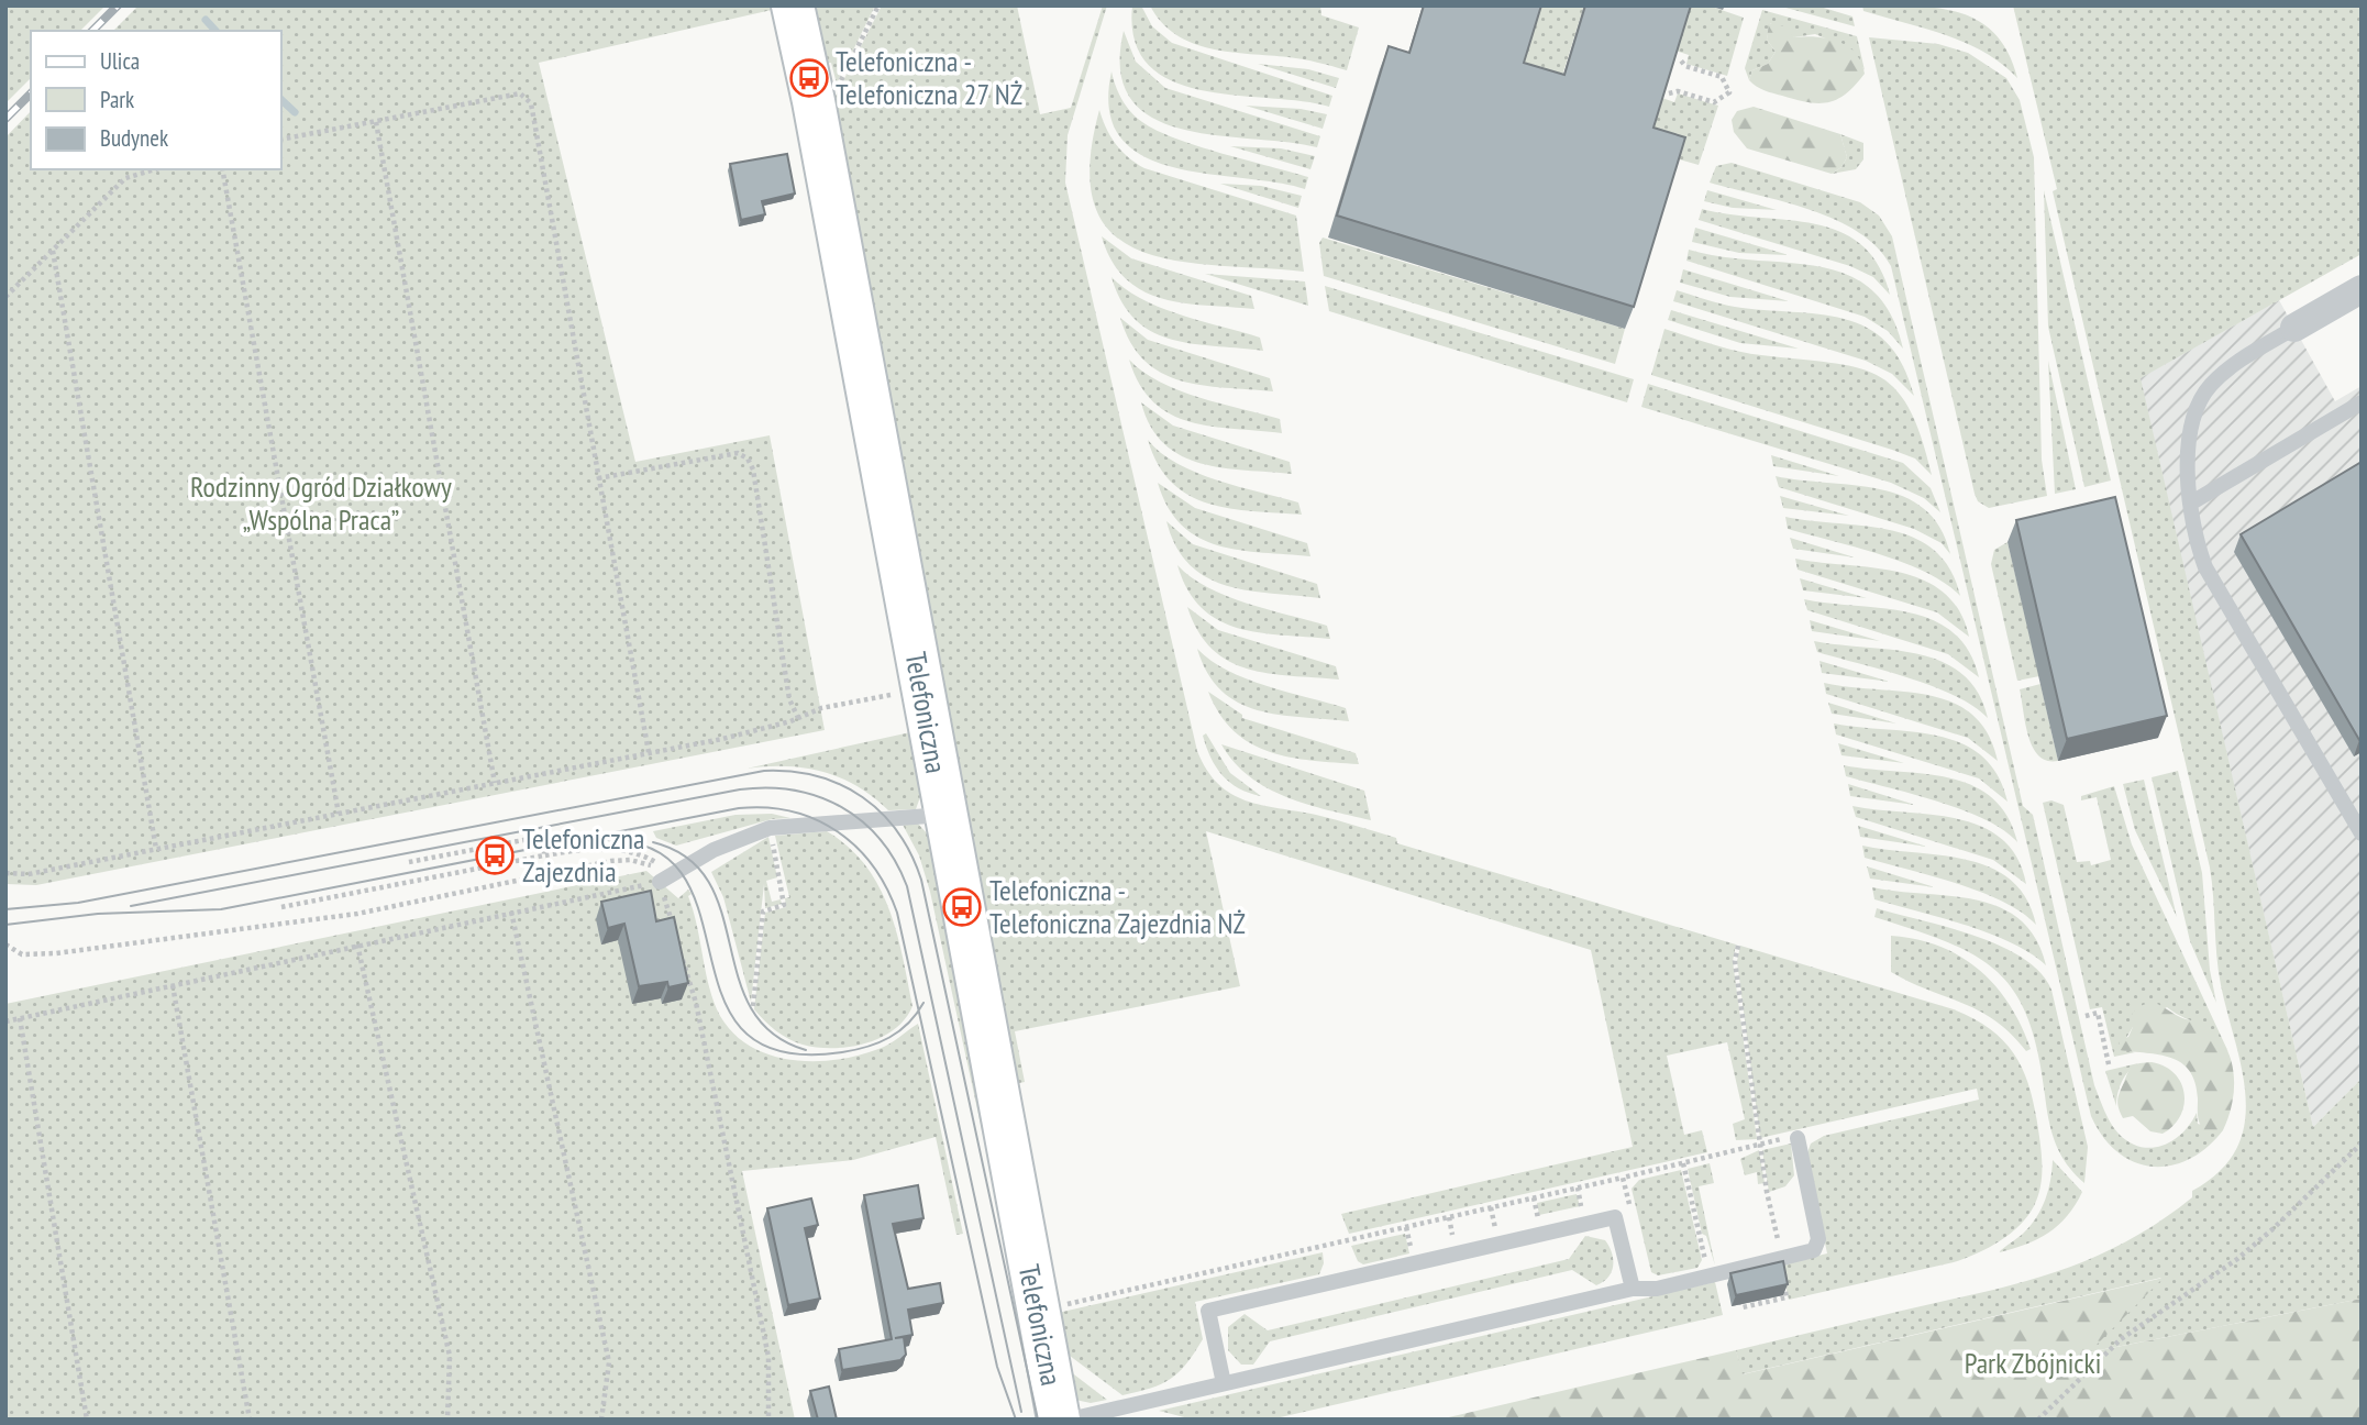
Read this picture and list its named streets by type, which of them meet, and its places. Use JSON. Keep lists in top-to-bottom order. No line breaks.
{"streets":{"street":["Telefoniczna"]},"parks":["Rodzinny Ogród Działkowy „Wspólna Praca”","Park Zbójnicki"],"places":{"bus stop":["Telefoniczna - Telefoniczna 27 NŻ","Telefoniczna Zajezdnia","Telefoniczna - Telefoniczna Zajezdnia NŻ"]},"legend":["Ulica","Park","Budynek"]}
